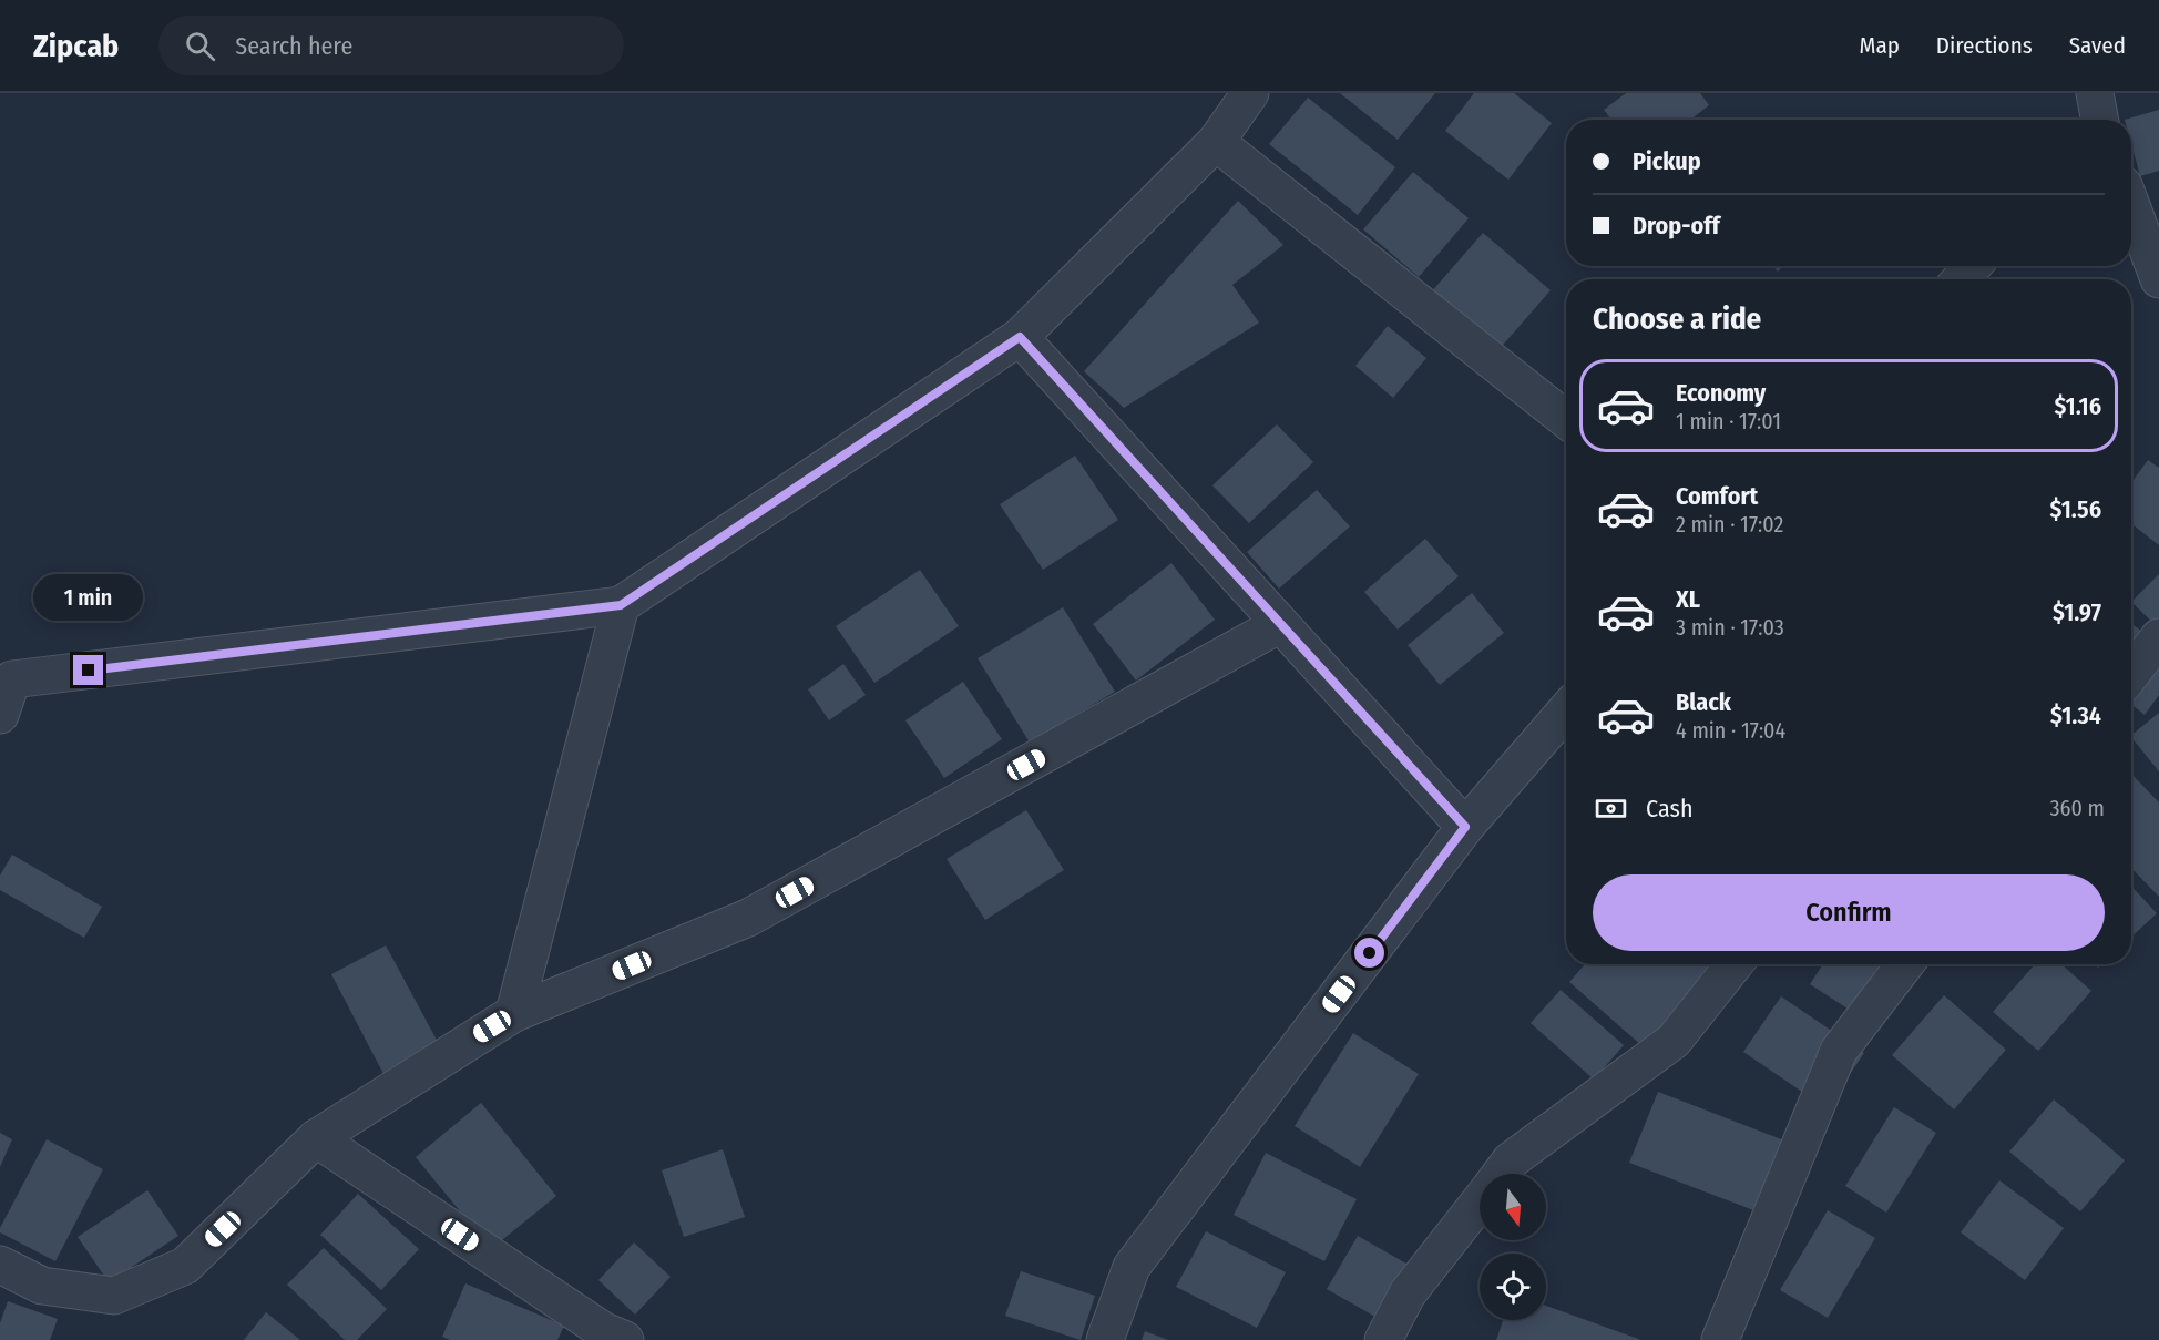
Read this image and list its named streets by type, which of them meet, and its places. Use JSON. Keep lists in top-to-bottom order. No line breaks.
{"north":"bottom","page":{"header":"Zipcab","search":"Search here","nav":["Map","Directions","Saved"],"banner":["Pickup","Drop-off"],"heading":"Choose a ride","list":[{"name":"Economy","note":"1 min · 17:01","value":"$1.16"},{"name":"Comfort","note":"2 min · 17:02","value":"$1.56"},{"name":"XL","note":"3 min · 17:03","value":"$1.97"},{"name":"Black","note":"4 min · 17:04","value":"$1.34"}],"bubble":"1 min","pay":["Cash","360 m"],"buttons":"Confirm"}}
